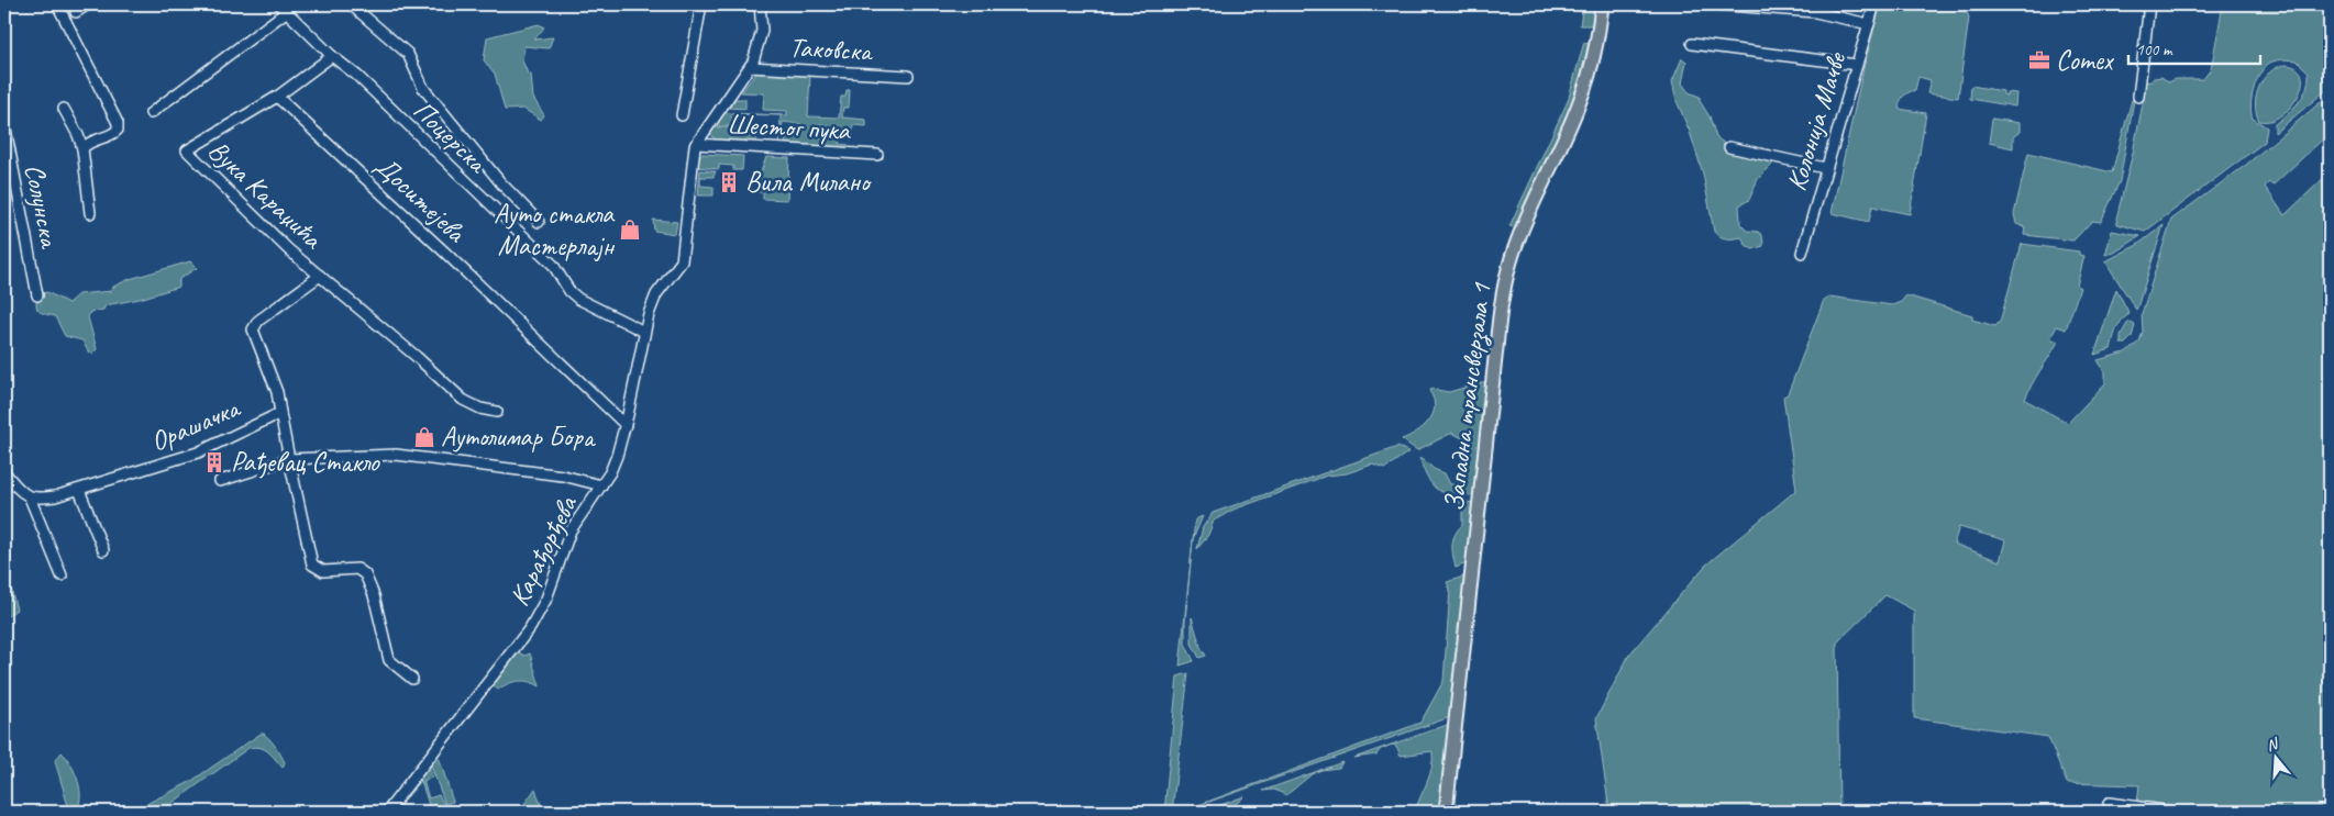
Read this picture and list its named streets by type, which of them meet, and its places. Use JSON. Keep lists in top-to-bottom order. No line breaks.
{"streets":{"main road":["Западна трансверзала 1"],"street":["Таковска","Колонија Мачве","Шестог пука","Поцерска","Вука Караџића","Доситејева","Солунска","Орашачка","Карађорђева"]},"crossings":[["Таковска","Карађорђева"],["Шестог пука","Карађорђева"],["Поцерска","Вука Караџића"],["Поцерска","Карађорђева"],["Вука Караџића","Доситејева"],["Вука Караџића","Орашачка"],["Доситејева","Карађорђева"]],"places":{"office":["Comex"],"building":["Вила Милано","Рађевац Стакло"],"shop":["Ауто стакла Мастерлајн","Аутолимар Бора"]},"scale_bar":"100 m","north":"top"}
